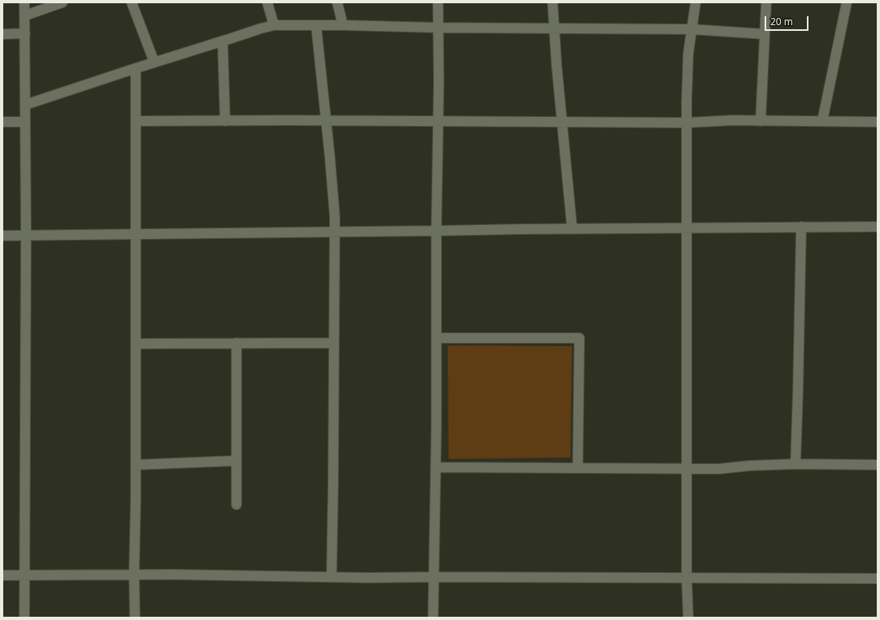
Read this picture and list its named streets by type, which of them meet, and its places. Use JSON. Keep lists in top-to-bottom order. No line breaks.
{"scale_bar":"20 m"}
